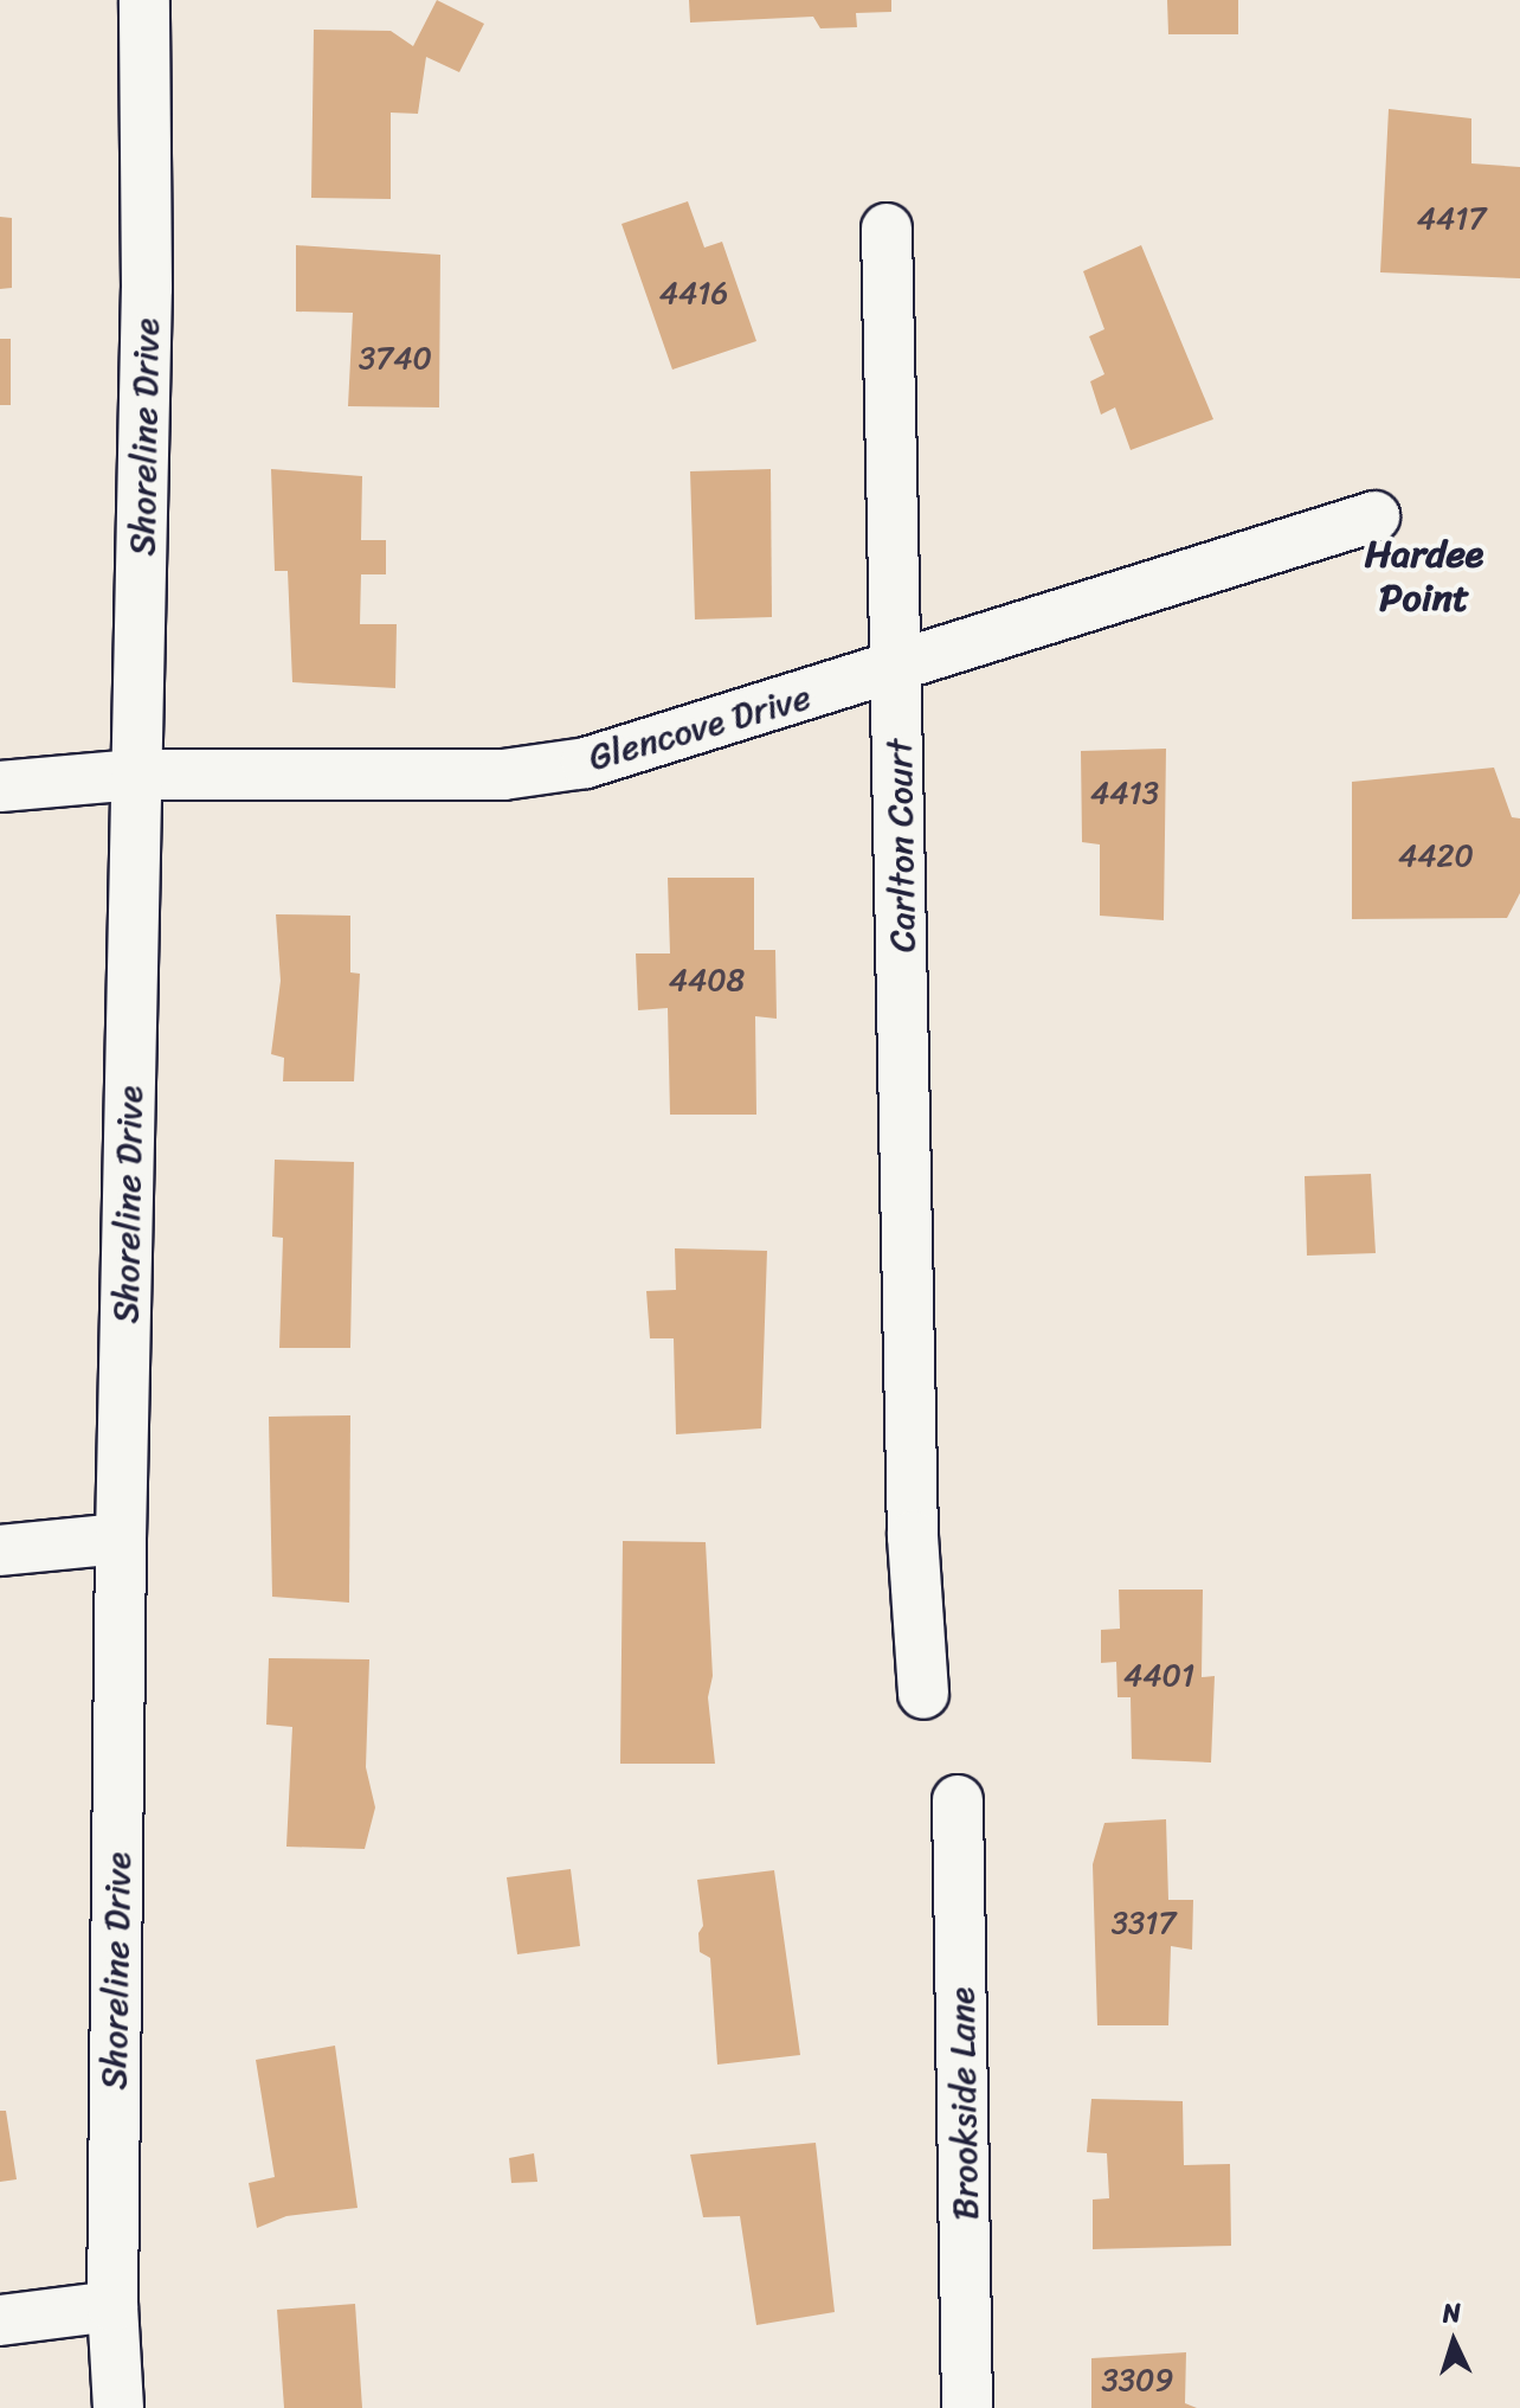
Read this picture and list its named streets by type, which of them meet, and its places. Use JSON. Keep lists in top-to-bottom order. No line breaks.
{"streets":{"street":["Shoreline Drive","Glencove Drive","Carlton Court","Brookside Lane"]},"crossings":[["Shoreline Drive","Glencove Drive"],["Glencove Drive","Carlton Court"]],"districts":["Hardee Point"],"house_numbers":["4417","4416","3740","4413","4420","4408","4401","3317","3309"],"north":"top"}
